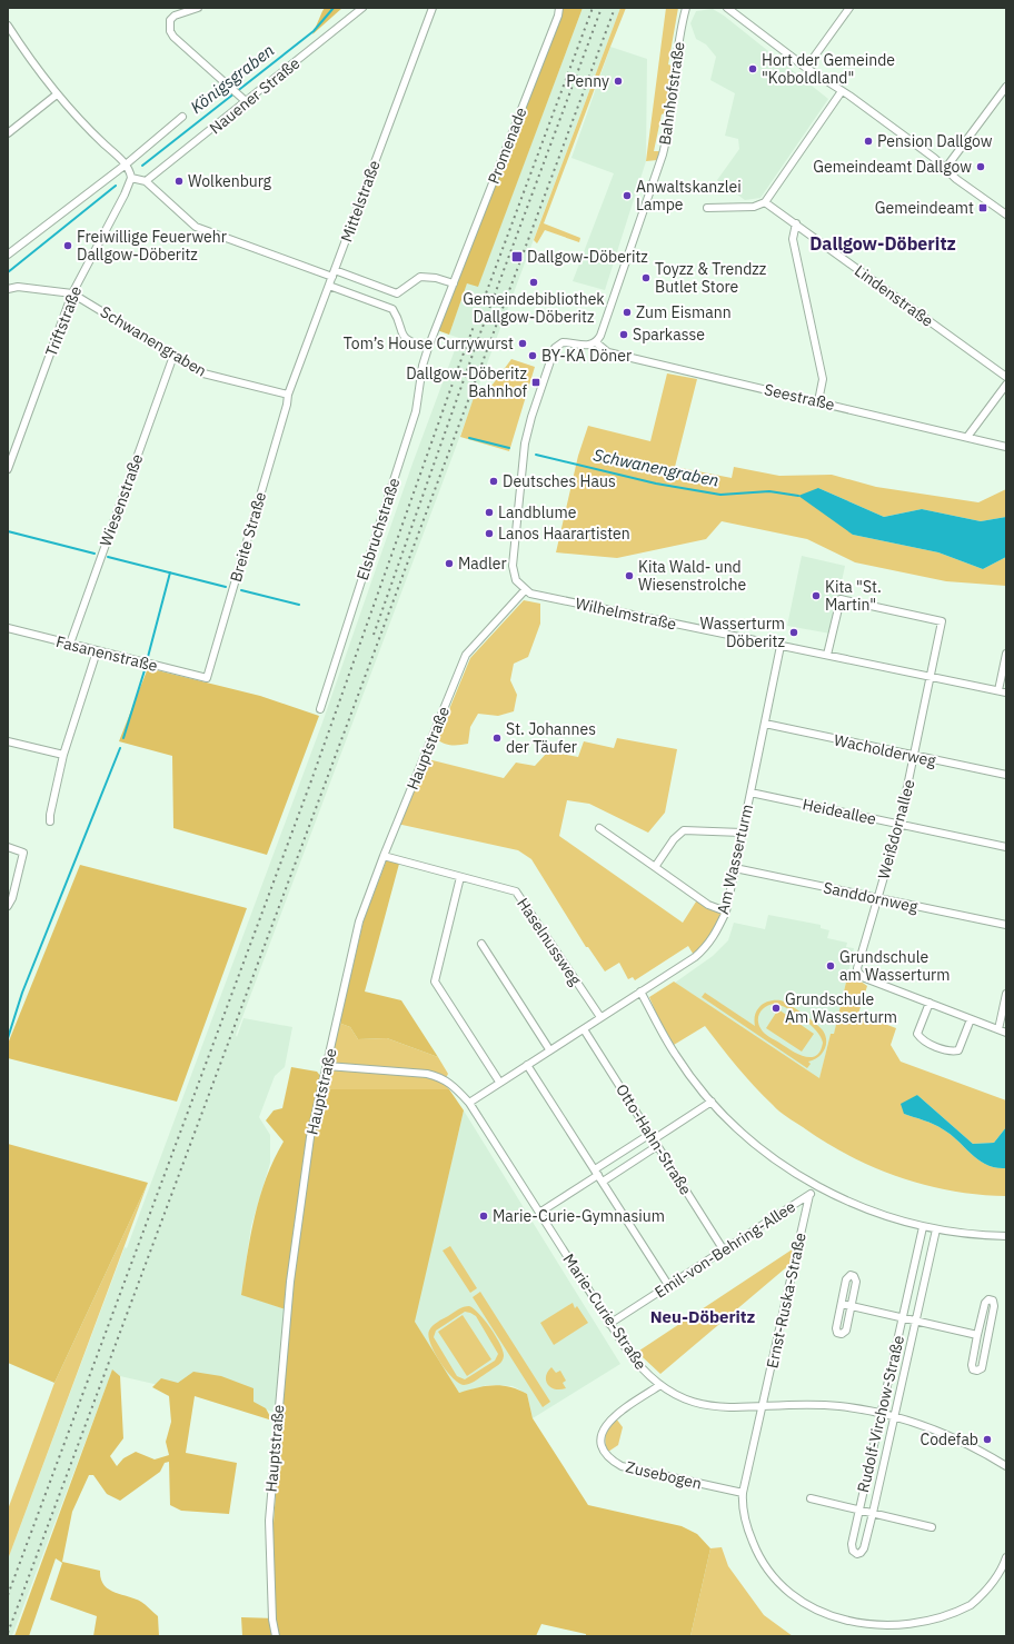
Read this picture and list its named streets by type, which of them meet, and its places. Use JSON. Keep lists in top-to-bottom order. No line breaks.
{"streets":{"street":["Bahnhofstraße","Nauener Straße","Promenade","Mittelstraße","Lindenstraße","Triftstraße","Schwanengraben","Seestraße","Wiesenstraße","Elsbruchstraße","Breite Straße","Wilhelmstraße","Fasanenstraße","Hauptstraße","Wacholderweg","Heideallee","Weißdornallee","Am Wasserturm","Sanddornweg","Haselnussweg","Otto-Hahn-Straße","Emil-von-Behring-Allee","Ernst-Ruska-Straße","Marie-Curie-Straße","Rudolf-Virchow-Straße","Zusebogen"]},"crossings":[["Bahnhofstraße","Seestraße"],["Promenade","Elsbruchstraße"],["Mittelstraße","Schwanengraben"],["Mittelstraße","Breite Straße"],["Triftstraße","Schwanengraben"],["Schwanengraben","Wiesenstraße"],["Schwanengraben","Breite Straße"],["Wiesenstraße","Fasanenstraße"],["Breite Straße","Fasanenstraße"],["Wilhelmstraße","Hauptstraße"],["Wilhelmstraße","Weißdornallee"],["Wilhelmstraße","Am Wasserturm"],["Hauptstraße","Haselnussweg"],["Hauptstraße","Marie-Curie-Straße"],["Wacholderweg","Weißdornallee"],["Wacholderweg","Am Wasserturm"],["Heideallee","Weißdornallee"],["Heideallee","Am Wasserturm"],["Weißdornallee","Sanddornweg"],["Am Wasserturm","Sanddornweg"],["Am Wasserturm","Haselnussweg"],["Am Wasserturm","Otto-Hahn-Straße"],["Am Wasserturm","Marie-Curie-Straße"],["Otto-Hahn-Straße","Emil-von-Behring-Allee"],["Emil-von-Behring-Allee","Ernst-Ruska-Straße"],["Emil-von-Behring-Allee","Marie-Curie-Straße"],["Ernst-Ruska-Straße","Marie-Curie-Straße"],["Ernst-Ruska-Straße","Zusebogen"],["Marie-Curie-Straße","Rudolf-Virchow-Straße"],["Marie-Curie-Straße","Zusebogen"]],"districts":["Dallgow-Döberitz","Neu-Döberitz"],"water":["Königsgraben","Schwanengraben"],"places":{"other":["Hort der Gemeinde \"Koboldland\"","Penny","Pension Dallgow","Gemeindeamt Dallgow","Wolkenburg","Anwaltskanzlei Lampe","Freiwillige Feuerwehr Dallgow-Döberitz","Toyzz & Trendzz Butlet Store","Gemeindebibliothek Dallgow-Döberitz","Zum Eismann","Sparkasse","Tom’s House Currywurst","BY-KA Döner","Deutsches Haus","Landblume","Lanos Haarartisten","Madler","Kita Wald- und Wiesenstrolche","Kita \"St. Martin\"","Wasserturm Döberitz","St. Johannes der Täufer","Grundschule am Wasserturm","Grundschule Am Wasserturm","Marie-Curie-Gymnasium","Codefab"],"transit":["Gemeindeamt","Dallgow-Döberitz","Dallgow-Döberitz Bahnhof"]}}
